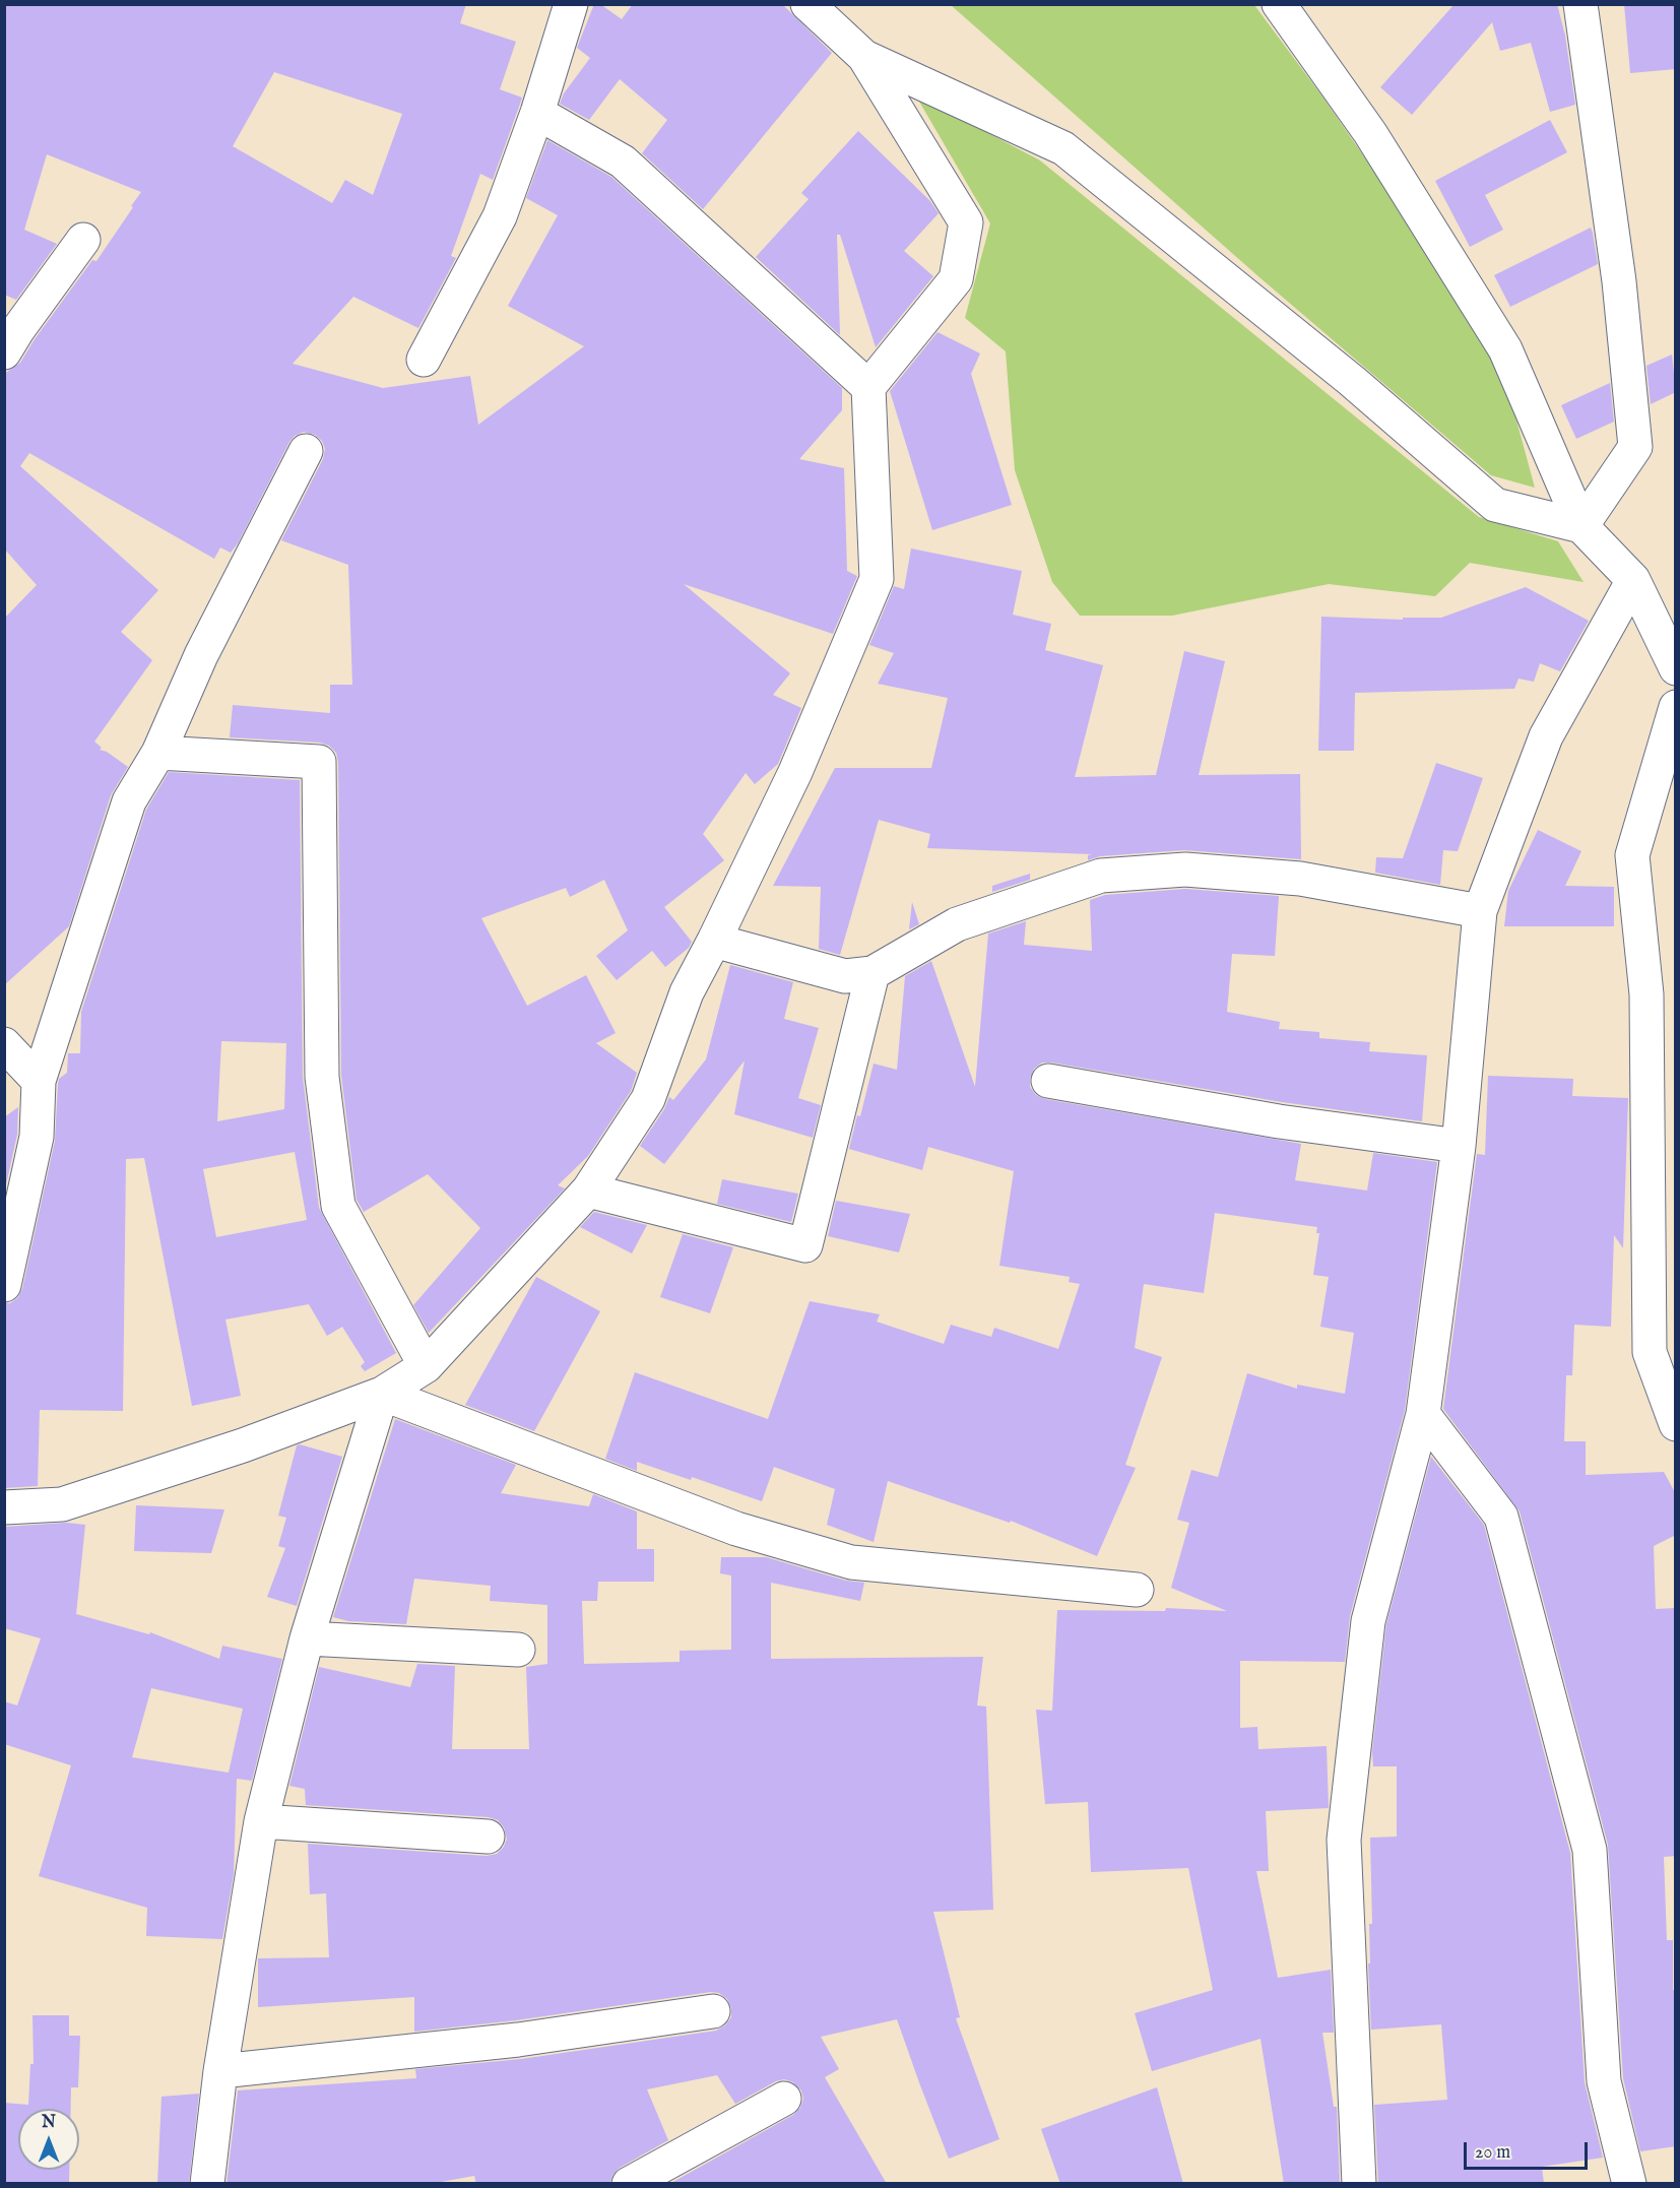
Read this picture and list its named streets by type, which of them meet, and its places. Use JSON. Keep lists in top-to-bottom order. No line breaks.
{"scale_bar":"20 m","north":"top"}
